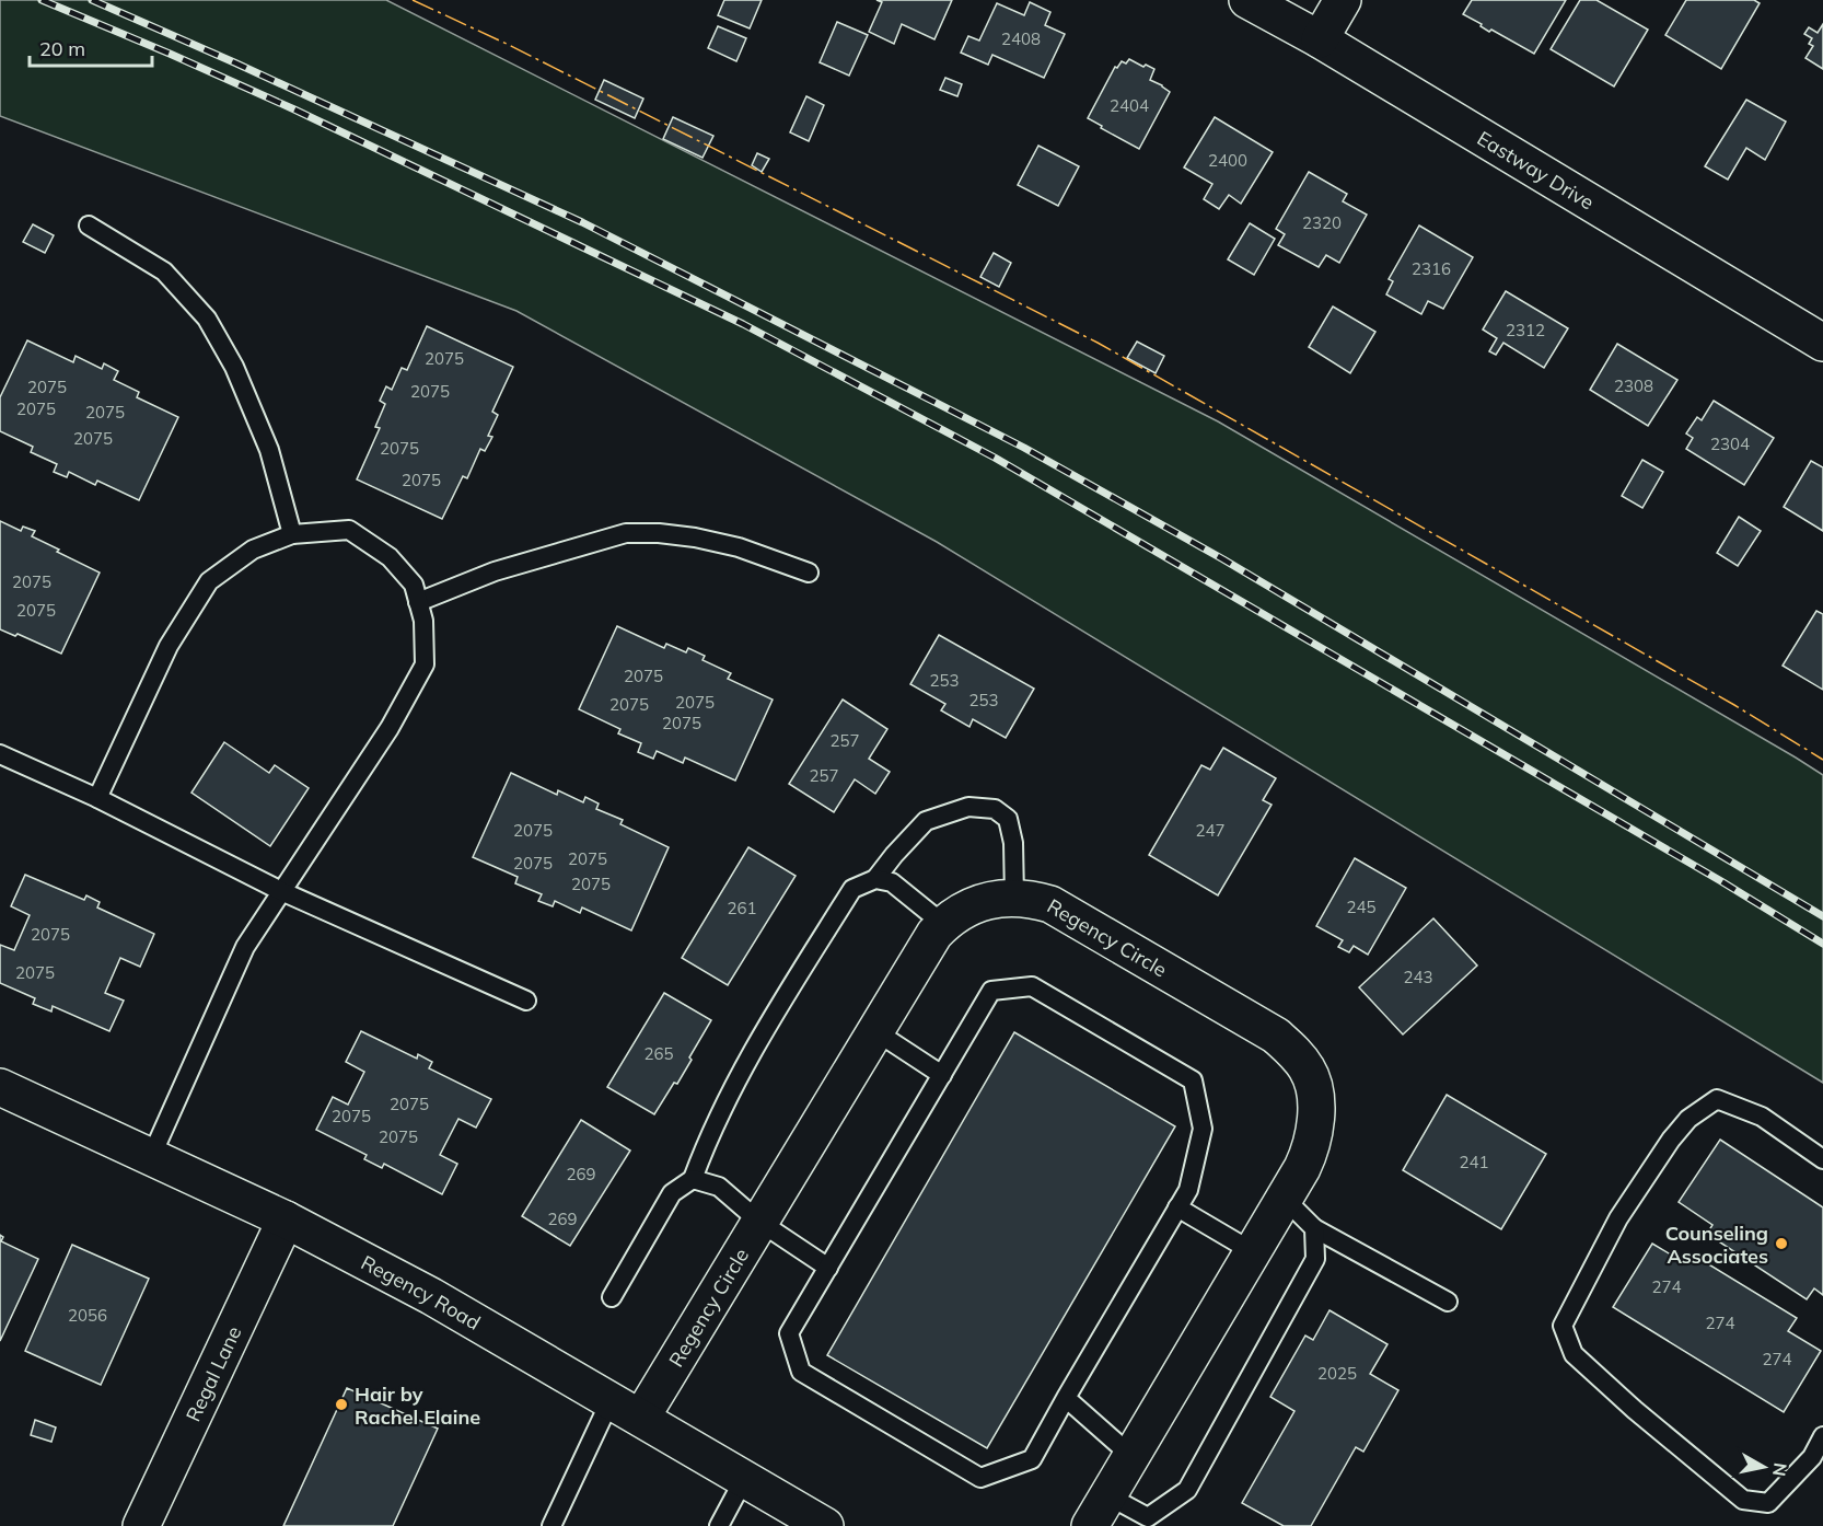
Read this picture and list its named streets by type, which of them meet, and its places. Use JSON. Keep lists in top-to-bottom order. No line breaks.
{"streets":{"street":["Eastway Drive","Regency Circle","Regency Road","Regal Lane"]},"crossings":[["Regency Circle","Regency Road"],["Regency Road","Regal Lane"]],"places":["Counseling Associates","Hair by Rachel Elaine"],"house_numbers":["2408","2404","2400","2320","2316","2312","2075","2308","2075","2075","2075","2075","2075","2304","2075","2075","2075","2075","2075","253","253","2075","2075","2075","257","257","2075","247","2075","2075","2075","245","261","2075","2075","243","265","2075","2075","2075","241","269","269","274","2056","274","274","2025"],"scale_bar":"20 m","north":"right"}
